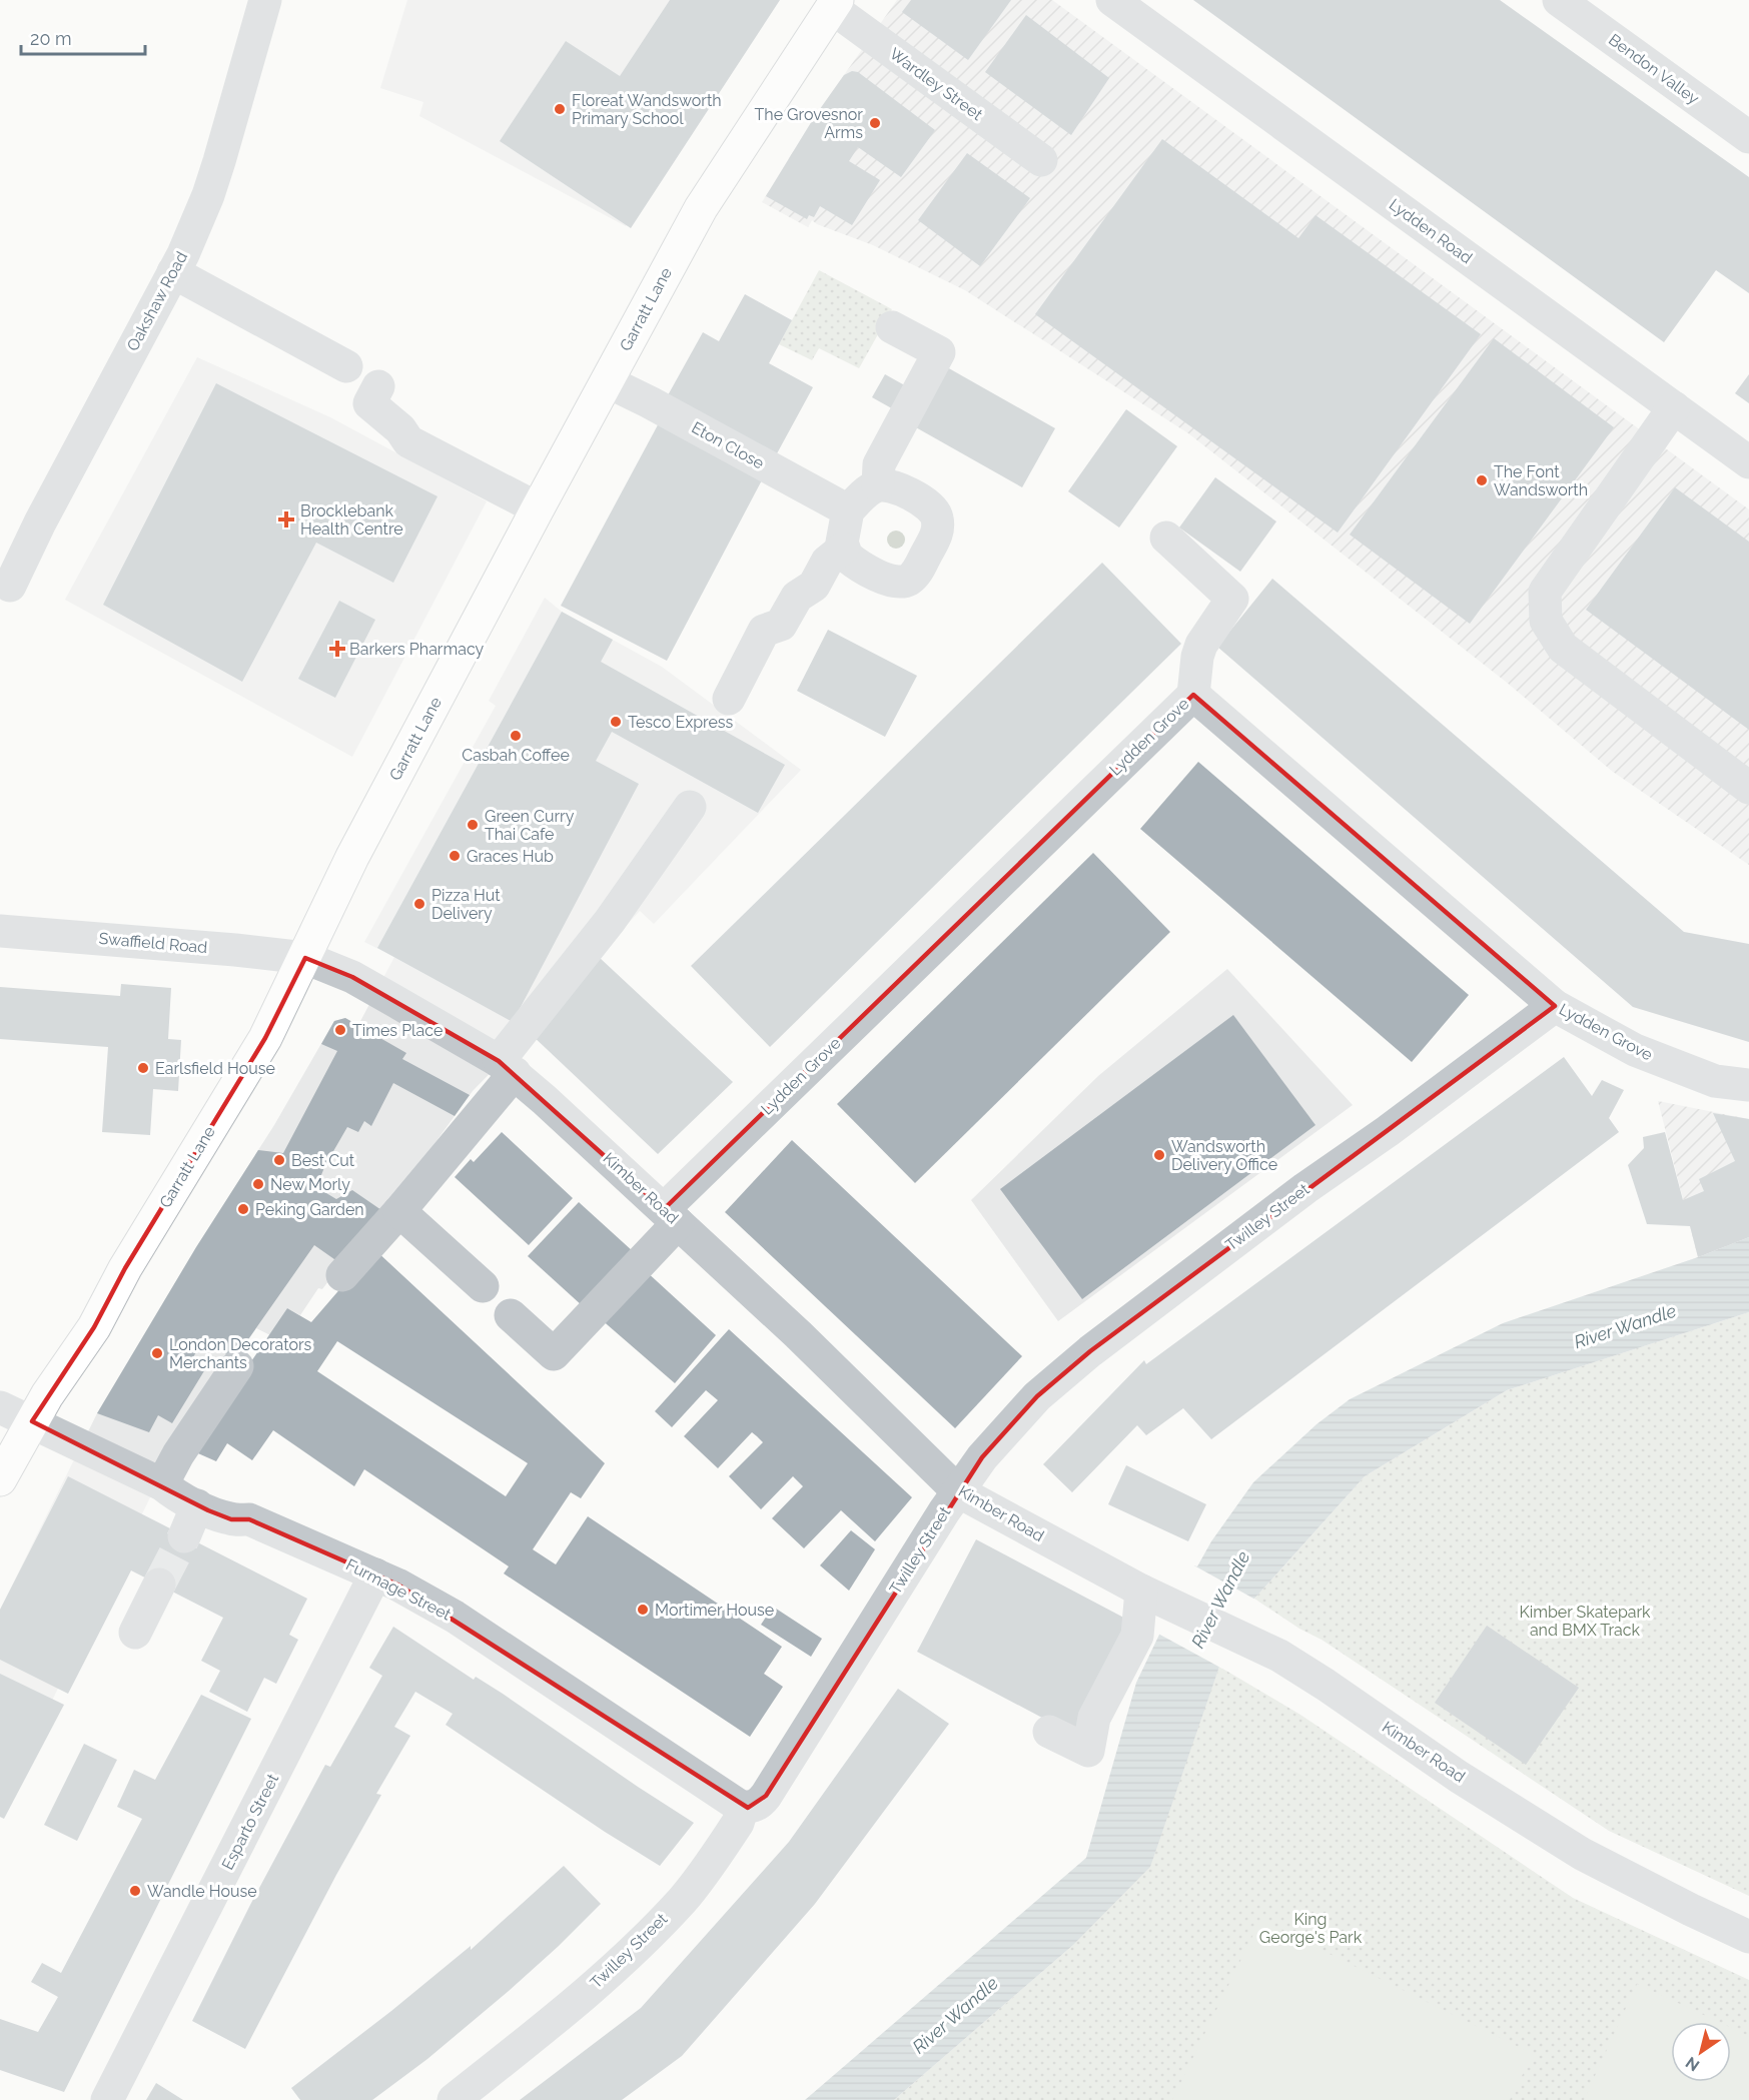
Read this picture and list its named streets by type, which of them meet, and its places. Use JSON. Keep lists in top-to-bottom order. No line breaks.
{"streets":{"main road":["Garratt Lane"],"street":["Bendon Valley","Wardley Street","Lydden Road","Oakshaw Road","Eton Close","Lydden Grove","Swaffield Road","Kimber Road","Twilley Street","Furmage Street","Esparto Street"]},"crossings":[["Wardley Street","Garratt Lane"],["Garratt Lane","Eton Close"],["Garratt Lane","Swaffield Road"],["Garratt Lane","Kimber Road"],["Garratt Lane","Furmage Street"],["Lydden Grove","Kimber Road"],["Lydden Grove","Twilley Street"],["Swaffield Road","Kimber Road"],["Kimber Road","Twilley Street"],["Twilley Street","Furmage Street"],["Furmage Street","Esparto Street"]],"water":["River Wandle"],"parks":["Kimber Skatepark and BMX Track","King George's Park"],"places":{"other":["Floreat Wandsworth Primary School","The Grovesnor Arms","The Font Wandsworth","Tesco Express","Casbah Coffee","Green Curry Thai Cafe","Graces Hub","Pizza Hut Delivery","Times Place","Earlsfield House","Wandsworth Delivery Office","Best Cut","New Morly","Peking Garden","London Decorators Merchants","Mortimer House","Wandle House"],"health":["Brocklebank Health Centre","Barkers Pharmacy"]},"scale_bar":"20 m","north":"bottom left"}
